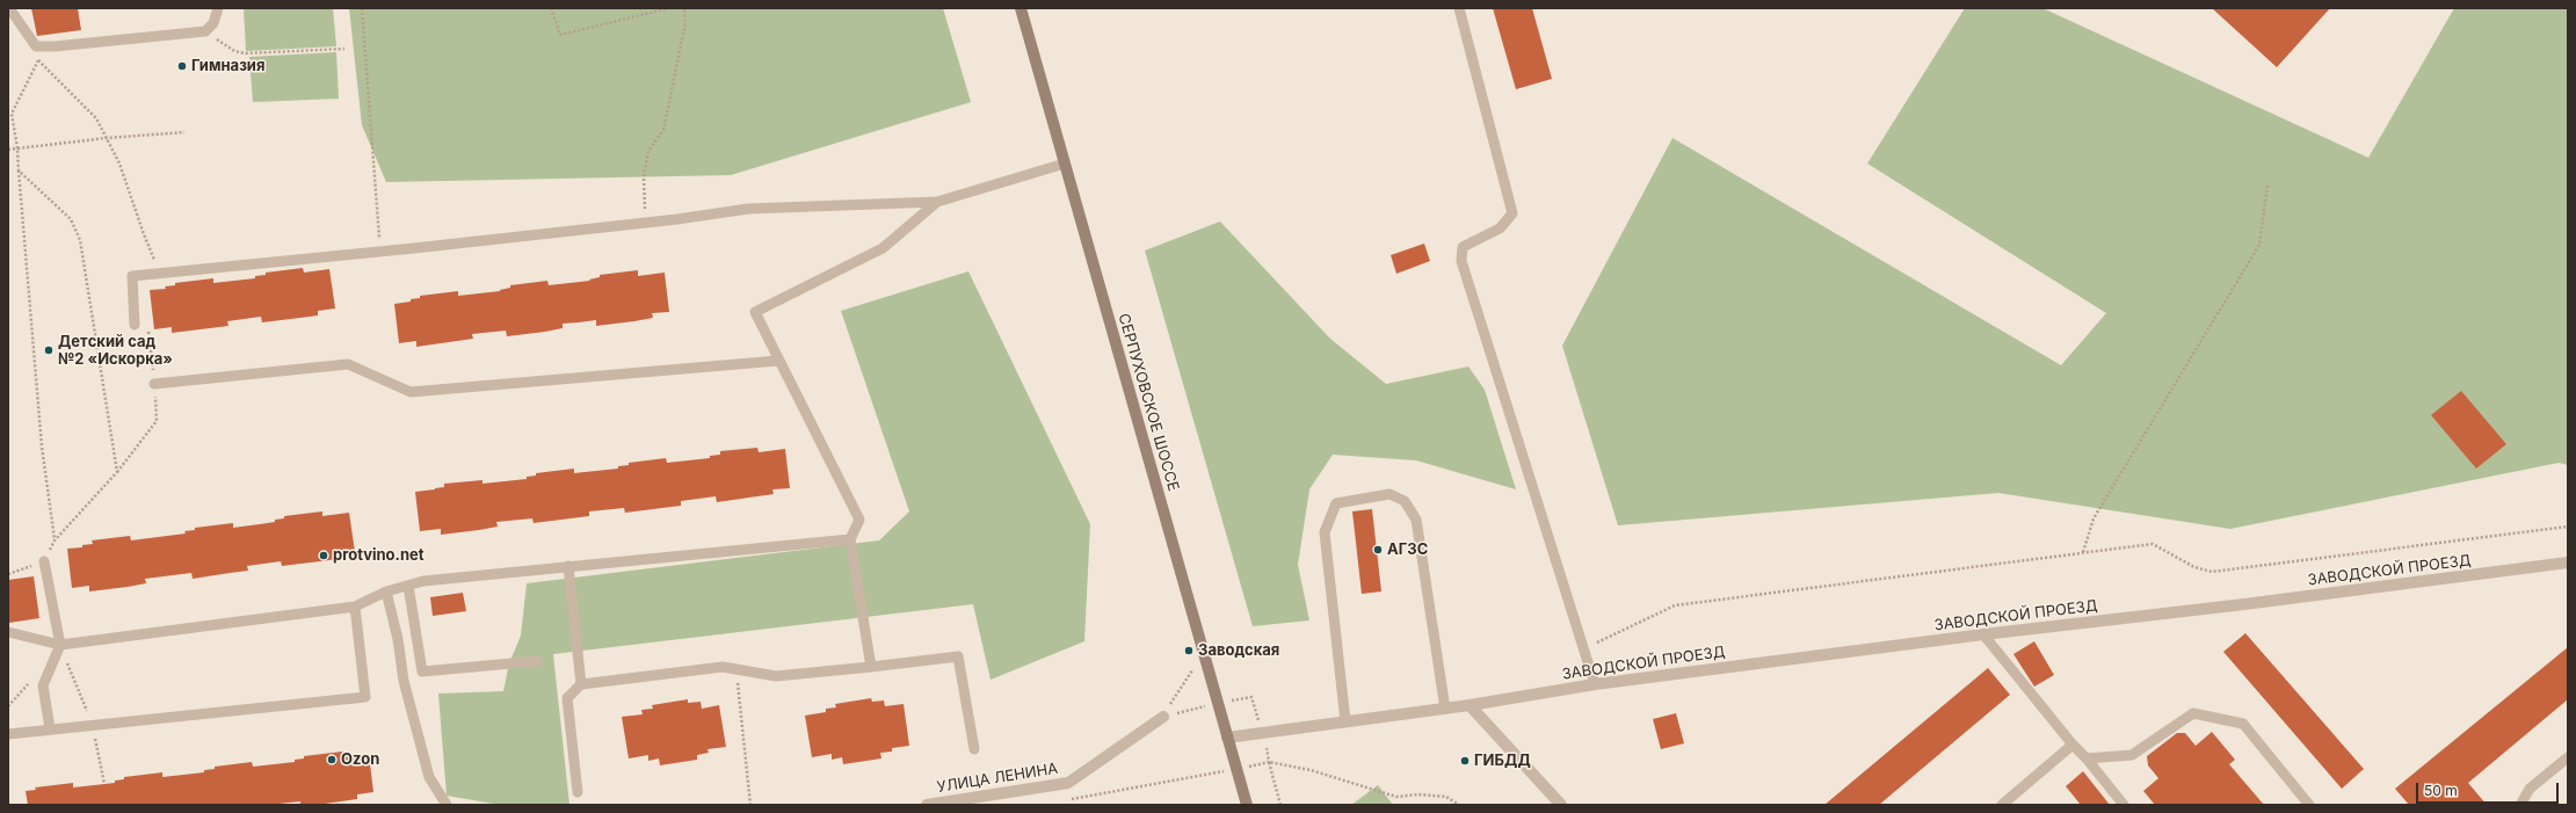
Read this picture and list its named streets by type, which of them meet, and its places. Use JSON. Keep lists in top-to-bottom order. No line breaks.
{"streets":{"main road":["СЕРПУХОВСКОЕ ШОССЕ"],"street":["ЗАВОДСКОЙ ПРОЕЗД","УЛИЦА ЛЕНИНА"]},"crossings":[["СЕРПУХОВСКОЕ ШОССЕ","ЗАВОДСКОЙ ПРОЕЗД"]],"places":["Гимназия","Детcкий сад №2 «Искорка»","АГЗС","protvino.net","Заводская","Ozon","ГИБДД"],"scale_bar":"50 m"}
